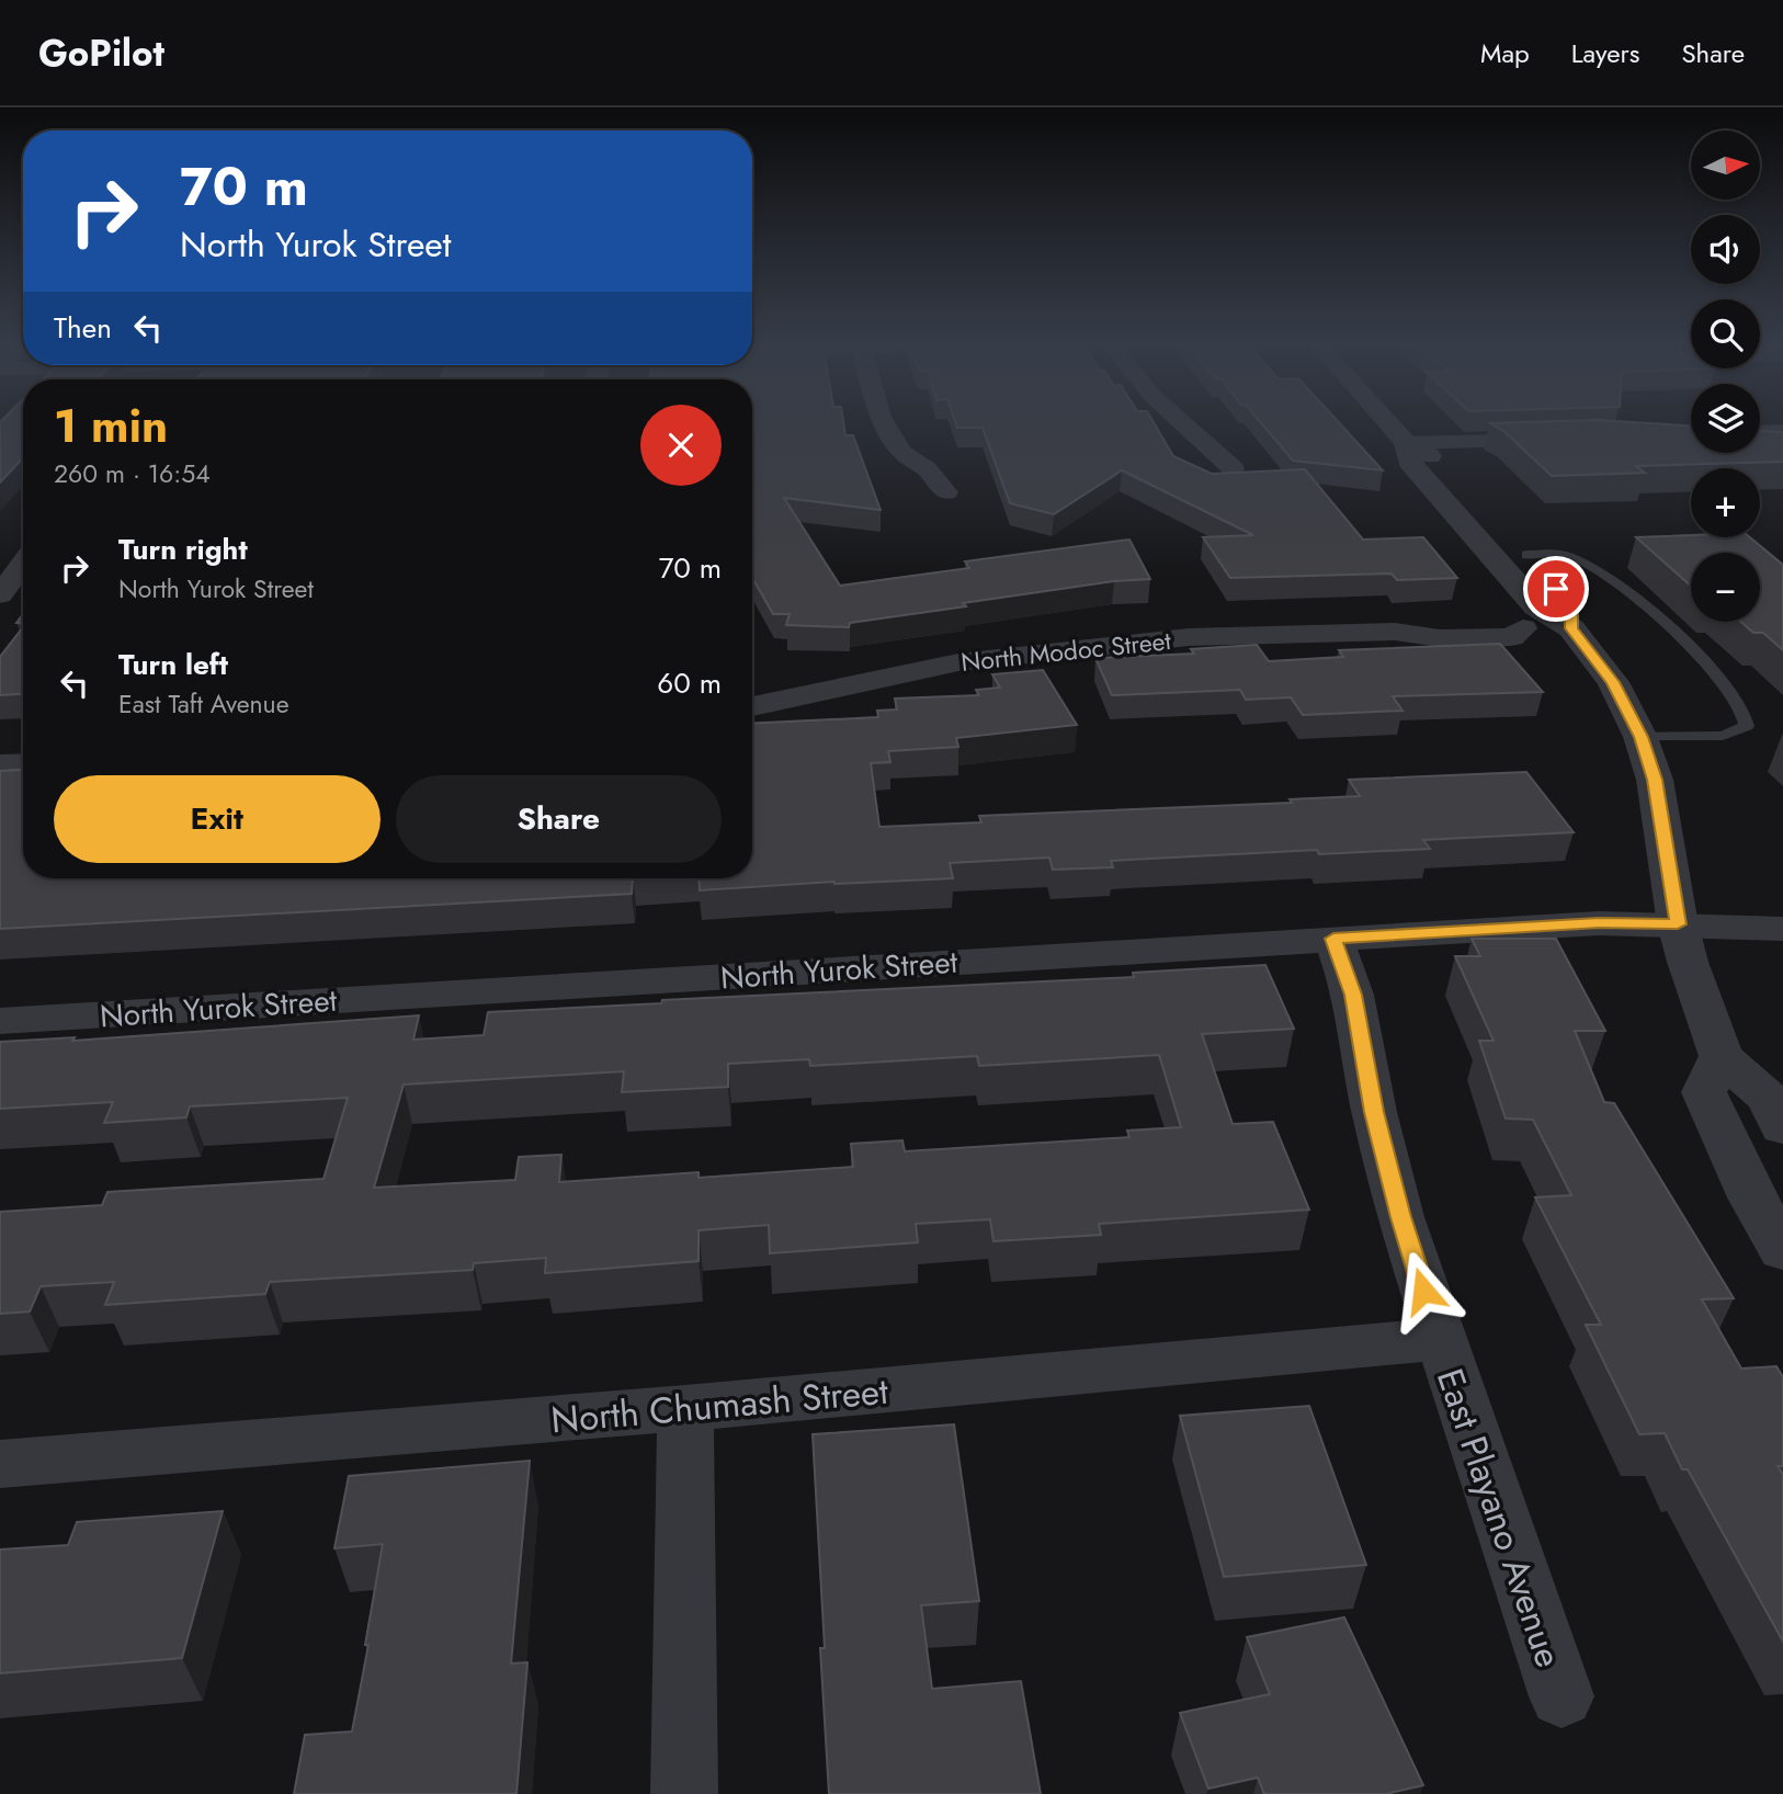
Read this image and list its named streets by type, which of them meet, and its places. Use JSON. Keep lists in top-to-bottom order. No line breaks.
{"streets":{"street":["North Modoc Street","North Yurok Street","North Chumash Street","East Playano Avenue"]},"crossings":[["North Yurok Street","East Playano Avenue"],["North Chumash Street","East Playano Avenue"]],"north":"right","page":{"header":"GoPilot","nav":["Map","Layers","Share"],"map_buttons":["+","−"],"turn":["70 m","North Yurok Street"],"then":"Then","heading":["1 min","260 m · 16:54"],"list":[{"name":"Turn right","note":"North Yurok Street","value":"70 m"},{"name":"Turn left","note":"East Taft Avenue","value":"60 m"}],"buttons":["Exit","Share"]}}
